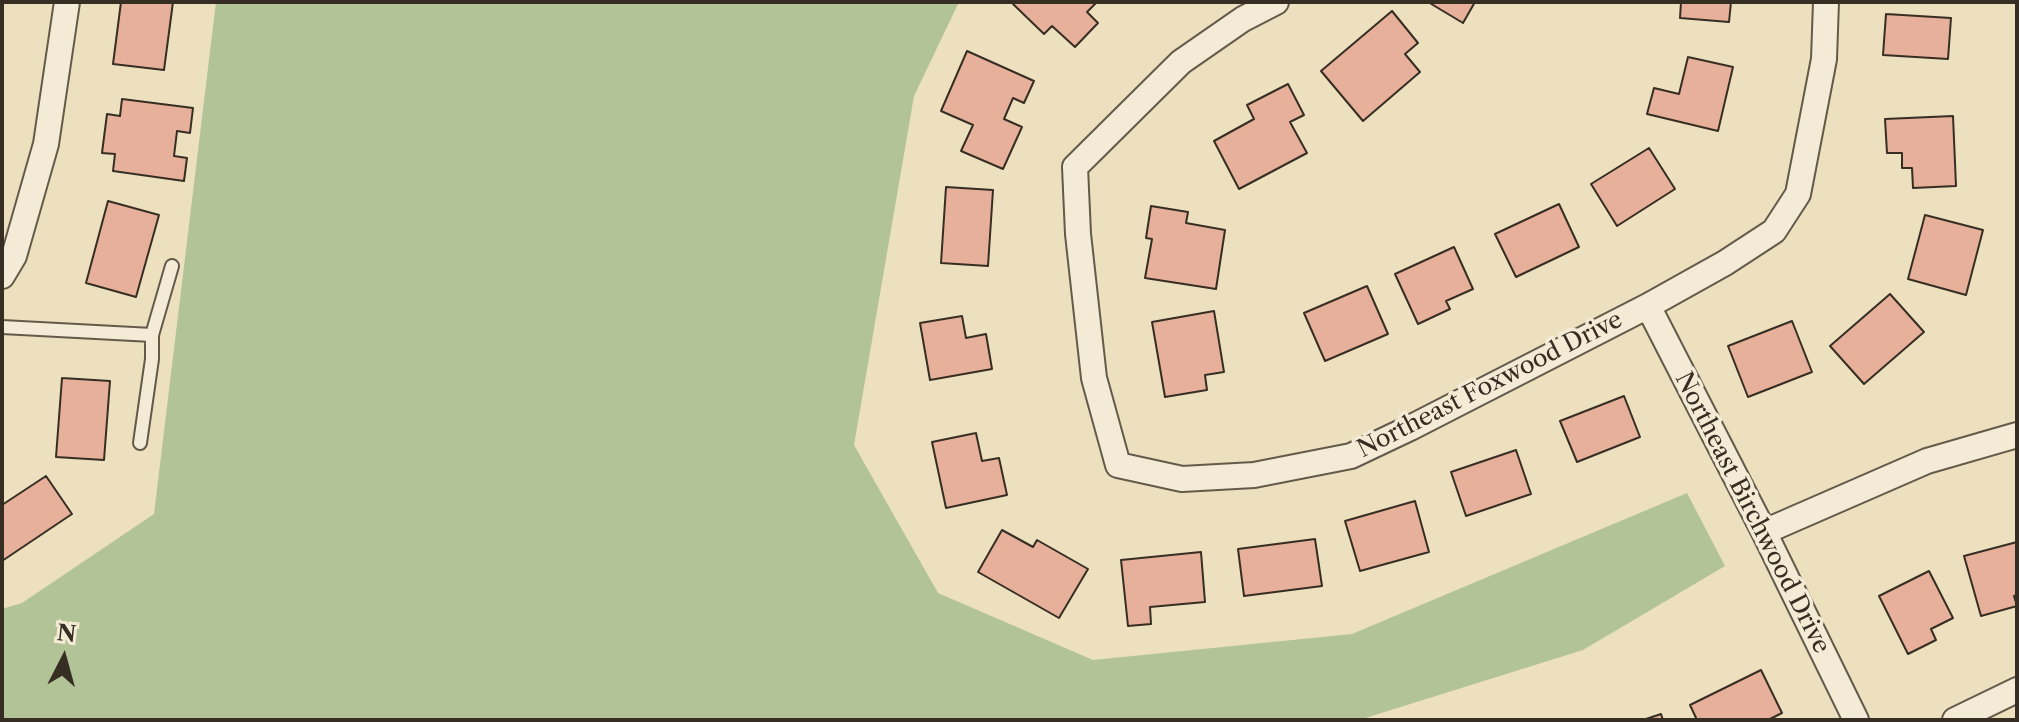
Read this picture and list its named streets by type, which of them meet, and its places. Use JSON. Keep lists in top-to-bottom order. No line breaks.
{"streets":{"street":["Northeast Foxwood Drive","Northeast Birchwood Drive"]},"crossings":[["Northeast Foxwood Drive","Northeast Birchwood Drive"]],"north":"top"}
